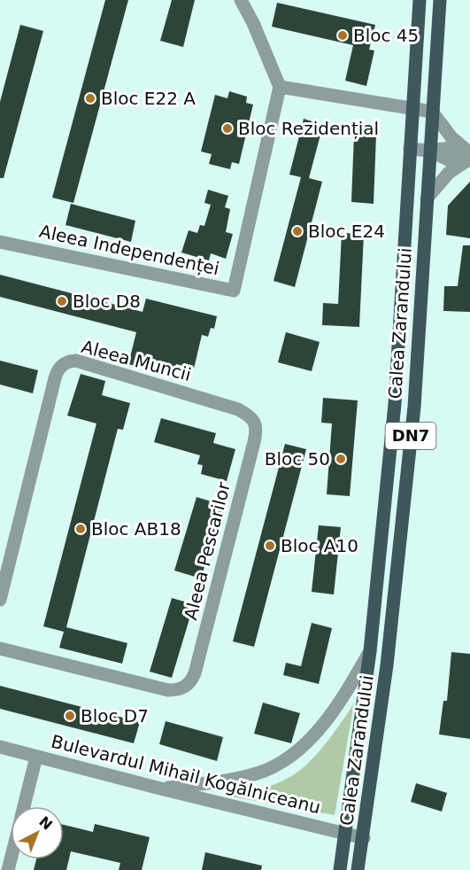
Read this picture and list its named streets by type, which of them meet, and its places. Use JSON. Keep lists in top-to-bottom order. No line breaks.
{"streets":{"main road":["Calea Zarandului","DN7"],"street":["Aleea Independenței","Aleea Muncii","Aleea Pescarilor","Bulevardul Mihail Kogălniceanu"]},"crossings":[["Calea Zarandului","Bulevardul Mihail Kogălniceanu"],["Aleea Muncii","Aleea Pescarilor"]],"places":["Bloc 45","Bloc E22 A","Bloc Rezidențial","Bloc E24","Bloc D8","Bloc 50","Bloc AB18","Bloc A10","Bloc D7"],"north":"top right"}
